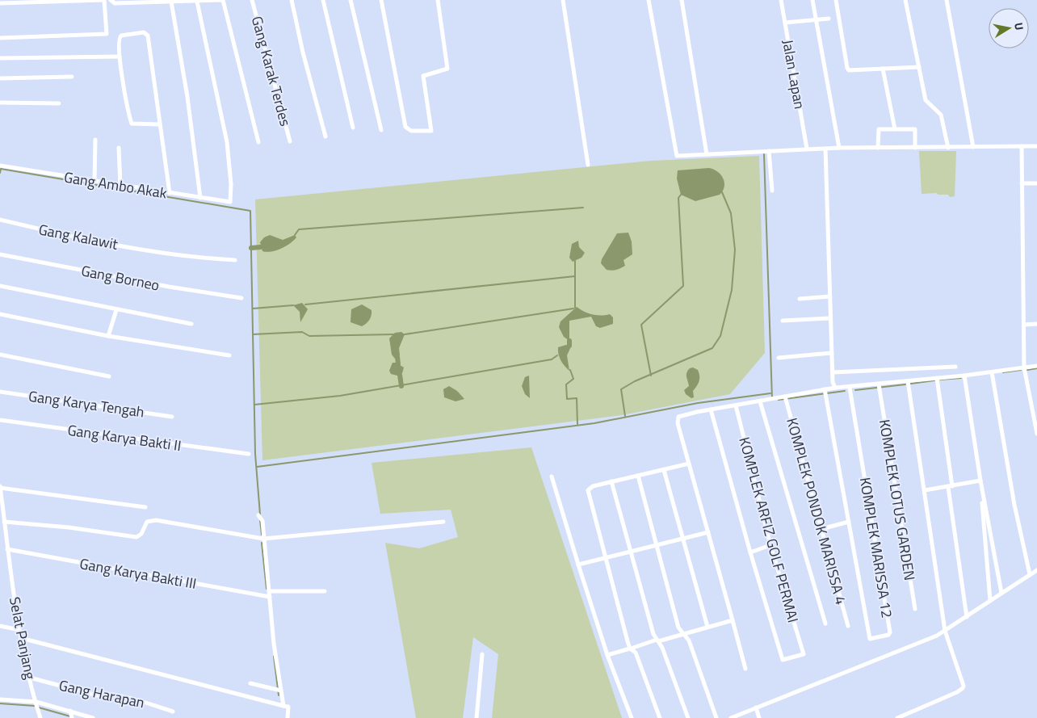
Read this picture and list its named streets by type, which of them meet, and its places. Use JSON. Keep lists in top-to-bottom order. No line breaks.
{"streets":{"street":["Gang Karak Terdes","Jalan Lapan","Gang Ambo Akak","Gang Kalawit","Gang Borneo","Gang Karya Tengah","Gang Karya Bakti II","KOMPLEK LOTUS GARDEN","KOMPLEK PONDOK MARISSA 4","KOMPLEK ARFIZ GOLF PERMAI","KOMPLEK MARISSA 12","Gang Karya Bakti III","Selat Panjang","Gang Harapan"]},"crossings":[["Gang Karya Bakti III","Selat Panjang"],["Selat Panjang","Gang Harapan"]],"north":"right"}
